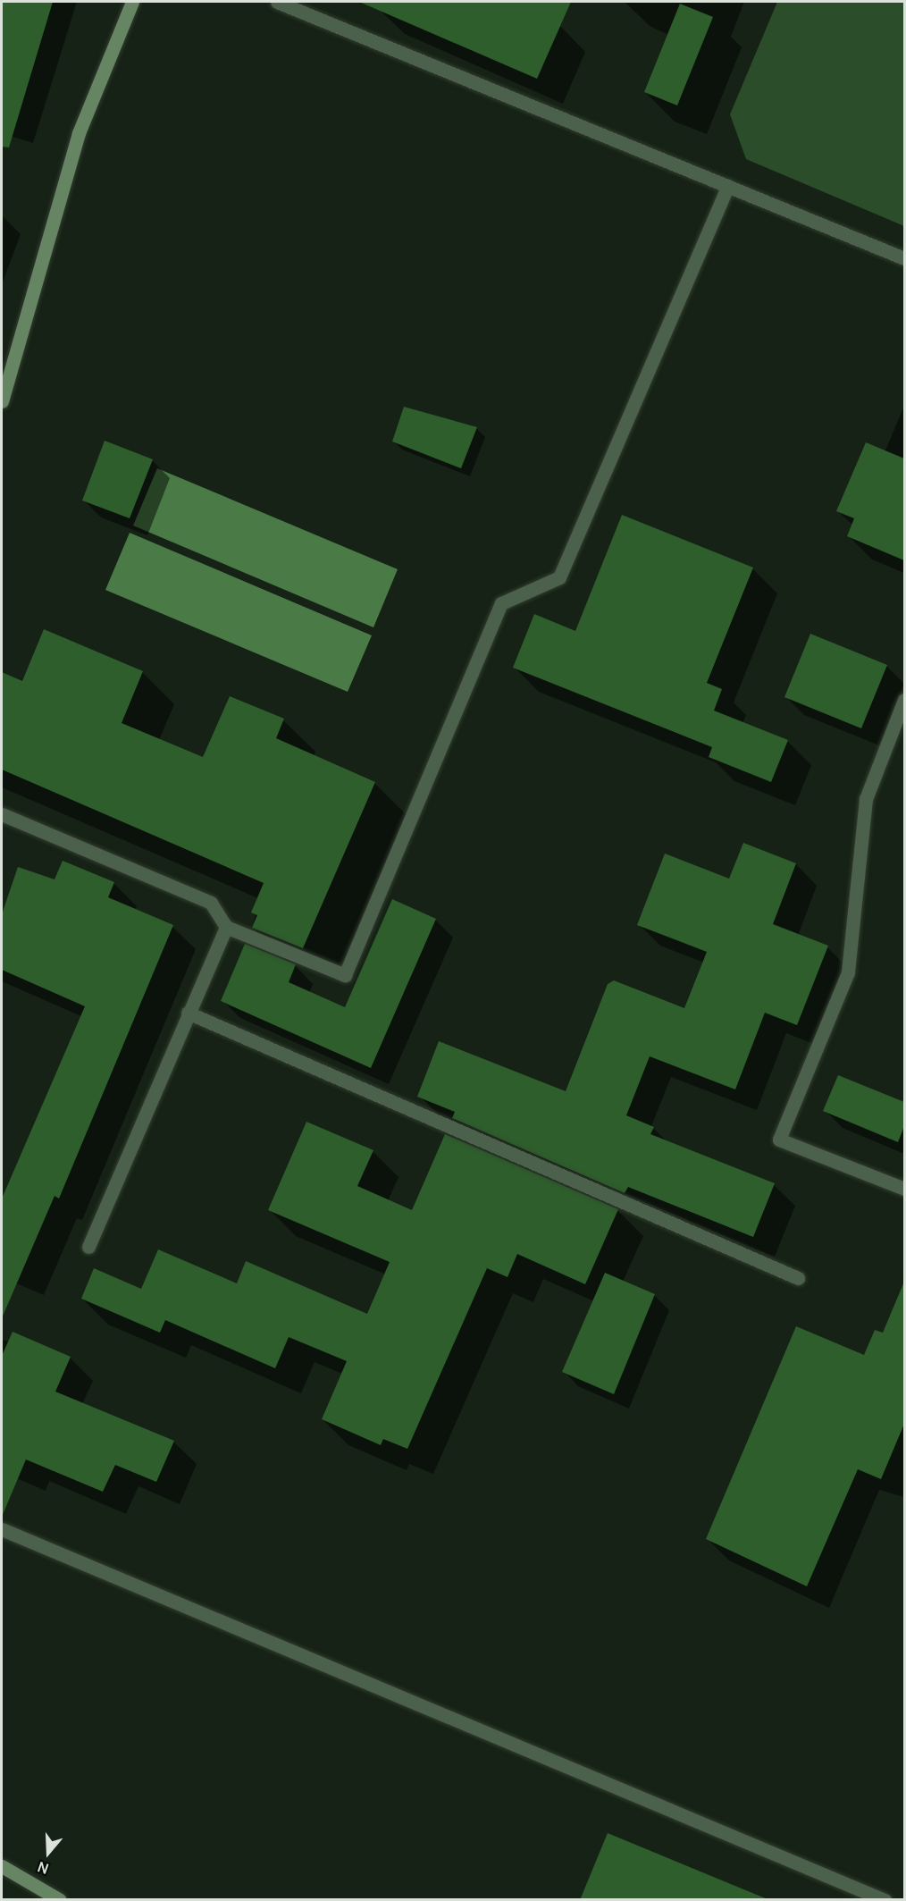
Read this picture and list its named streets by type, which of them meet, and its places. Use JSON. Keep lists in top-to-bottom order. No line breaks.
{"north":"bottom"}
